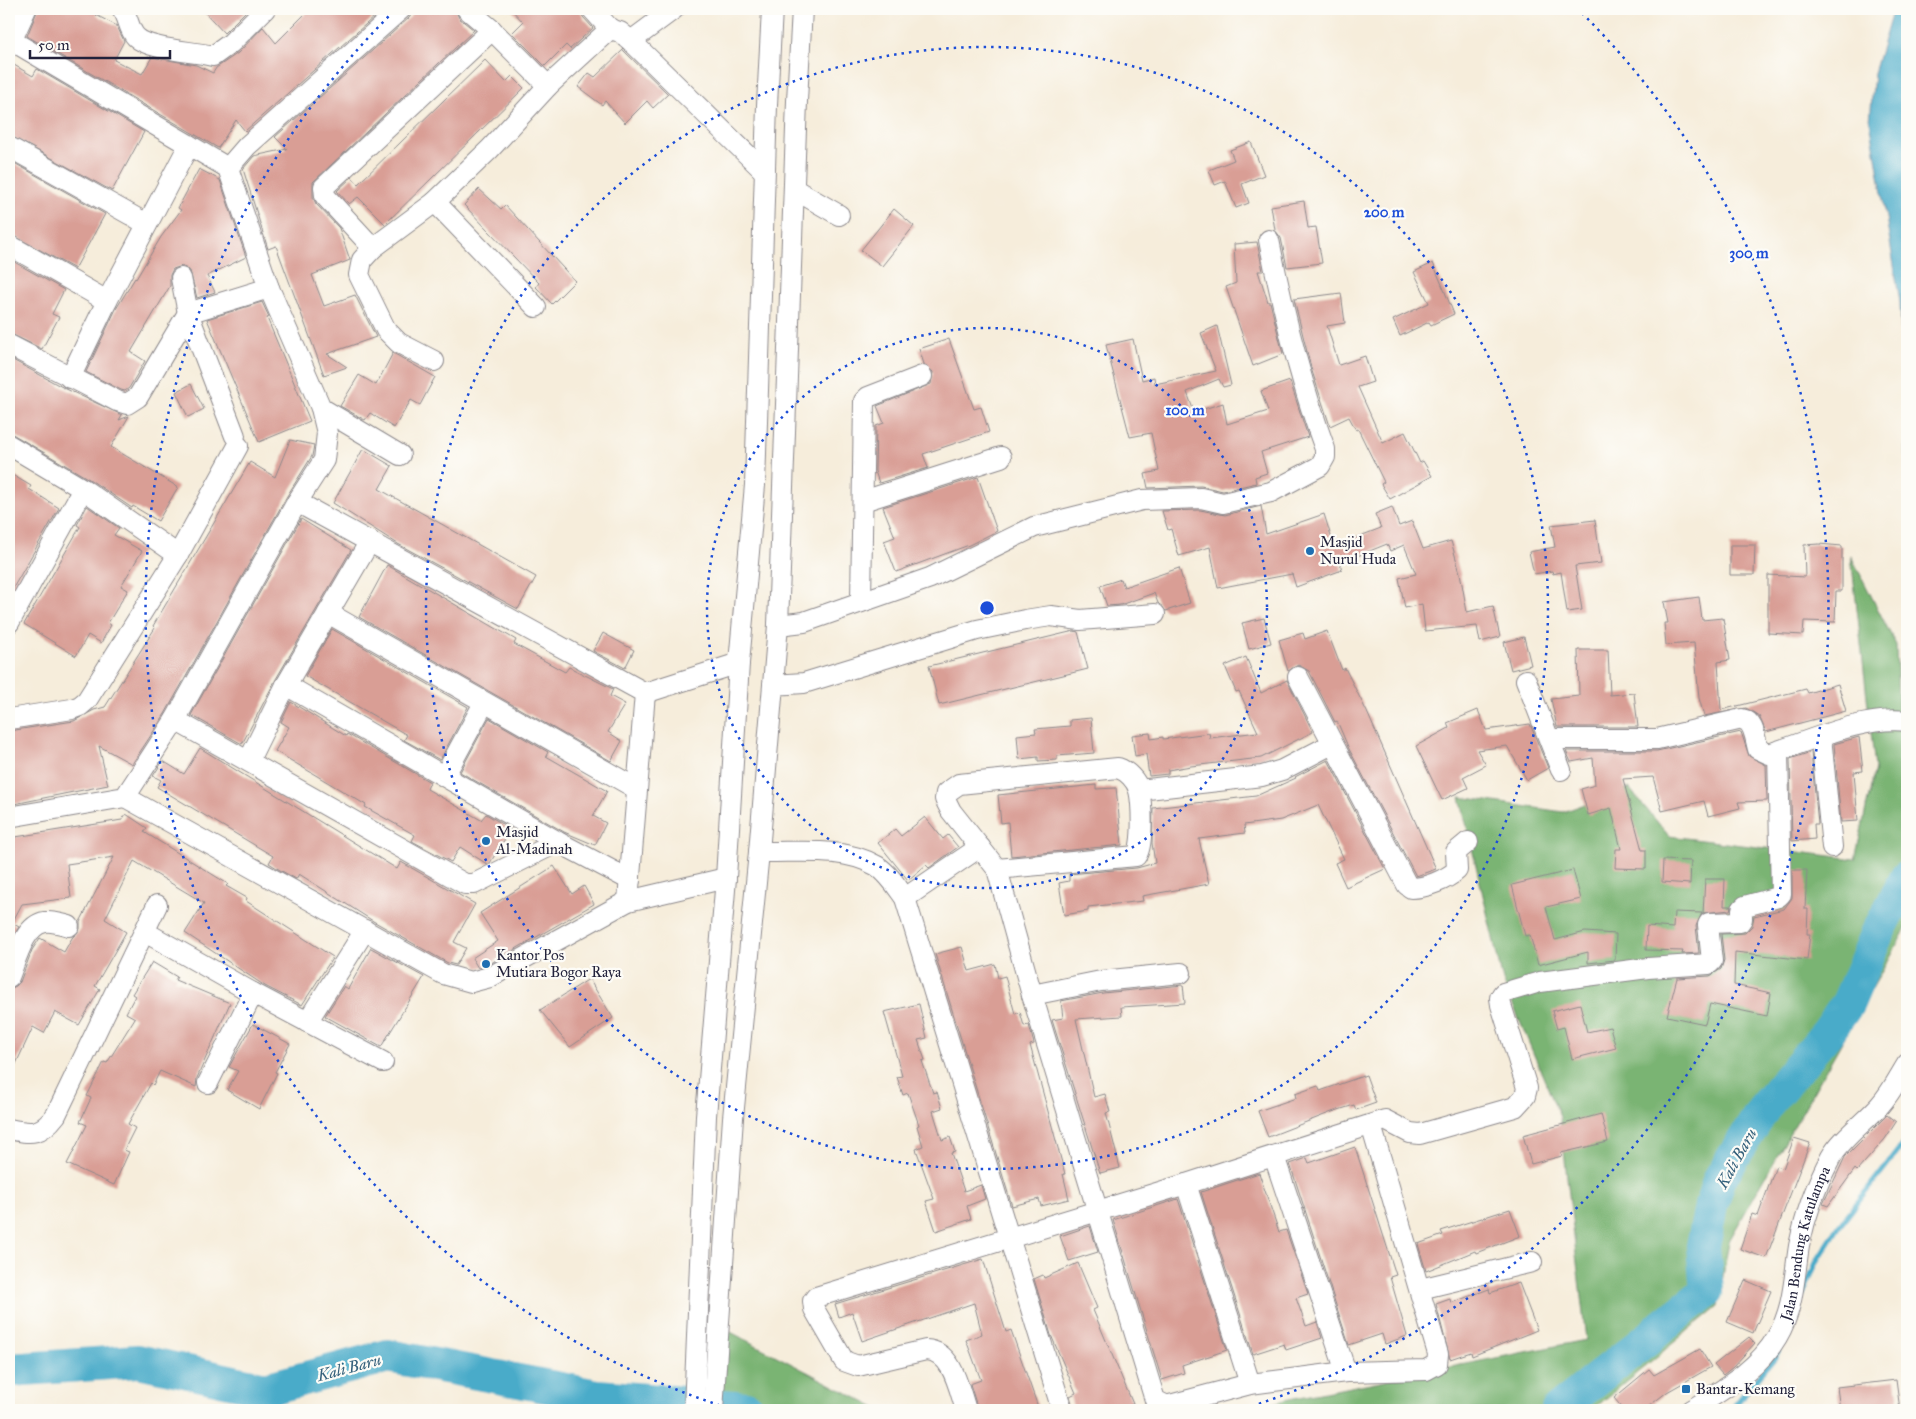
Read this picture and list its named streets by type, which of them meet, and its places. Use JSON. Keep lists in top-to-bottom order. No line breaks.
{"streets":{"street":["Jalan Bendung Katulampa"]},"water":["Kali Baru"],"places":{"other":["Masjid Nurul Huda","Masjid Al-Madinah","Kantor Pos Mutiara Bogor Raya"],"transit":["Bantar-Kemang"]},"scale_bar":"50 m","rings":["200 m","300 m","100 m"]}
